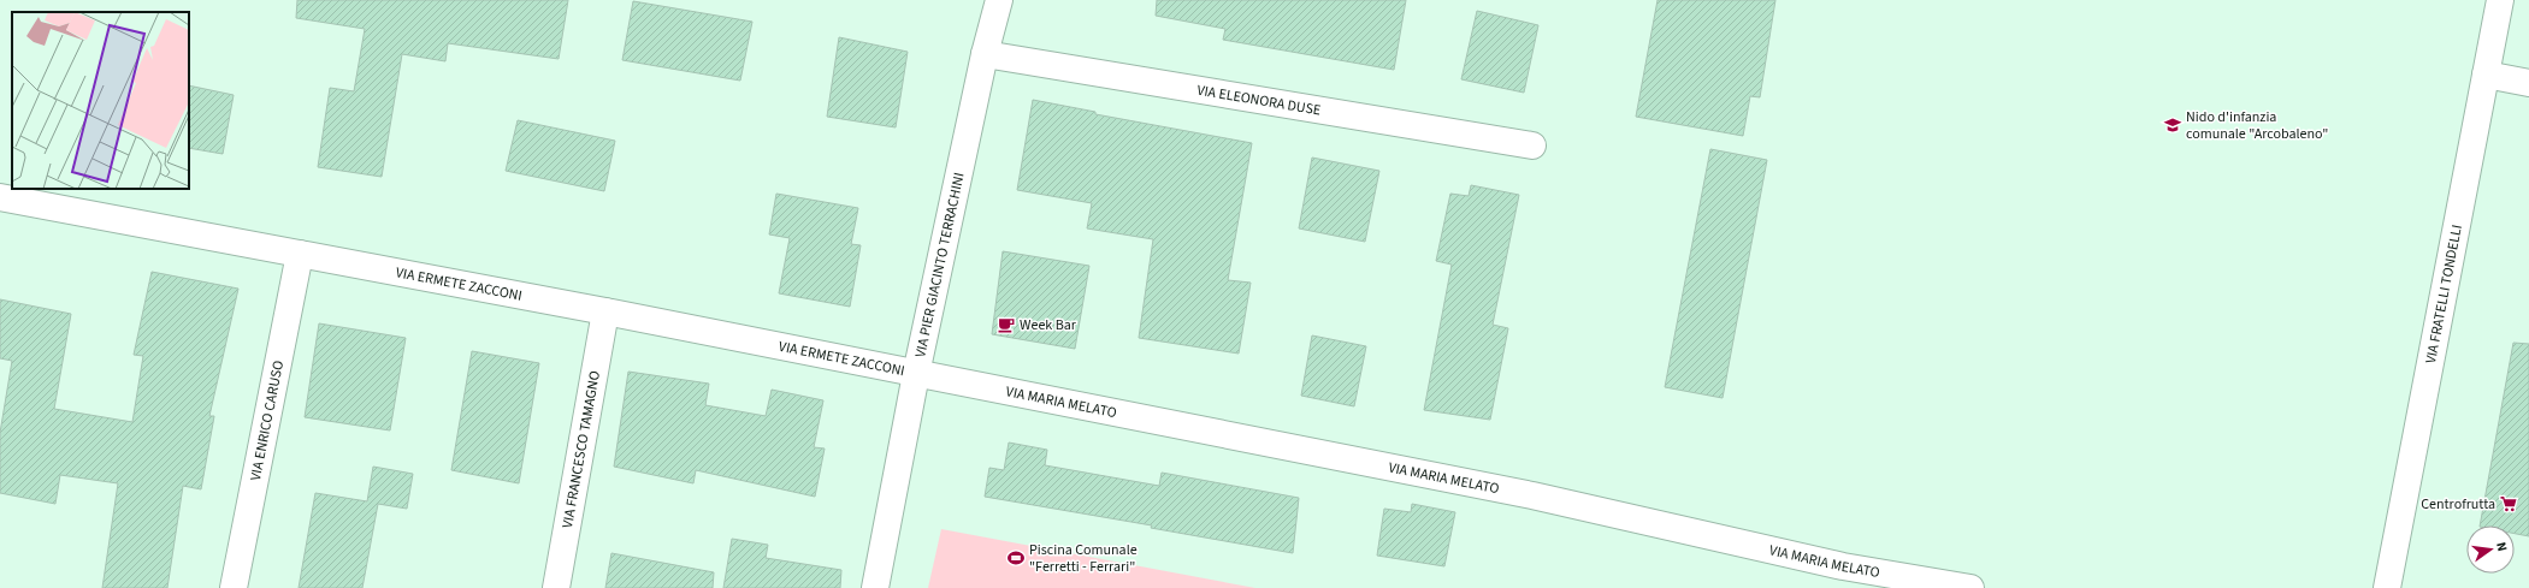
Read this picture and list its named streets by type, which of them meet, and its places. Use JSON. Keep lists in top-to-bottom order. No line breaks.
{"streets":{"street":["VIA ELEONORA DUSE","VIA PIER GIACINTO TERRACHINI","VIA ERMETE ZACCONI","VIA FRATELLI TONDELLI","VIA MARIA MELATO","VIA ENRICO CARUSO","VIA FRANCESCO TAMAGNO"]},"crossings":[["VIA ELEONORA DUSE","VIA PIER GIACINTO TERRACHINI"],["VIA PIER GIACINTO TERRACHINI","VIA ERMETE ZACCONI"],["VIA PIER GIACINTO TERRACHINI","VIA MARIA MELATO"],["VIA ERMETE ZACCONI","VIA MARIA MELATO"],["VIA ERMETE ZACCONI","VIA ENRICO CARUSO"],["VIA ERMETE ZACCONI","VIA FRANCESCO TAMAGNO"]],"places":{"school or university":["Nido d'infanzia comunale \"Arcobaleno\""],"cafe":["Week Bar"],"supermarket":["Centrofrutta"],"sports":["Piscina Comunale \"Ferretti - Ferrari\""]},"north":"right"}
